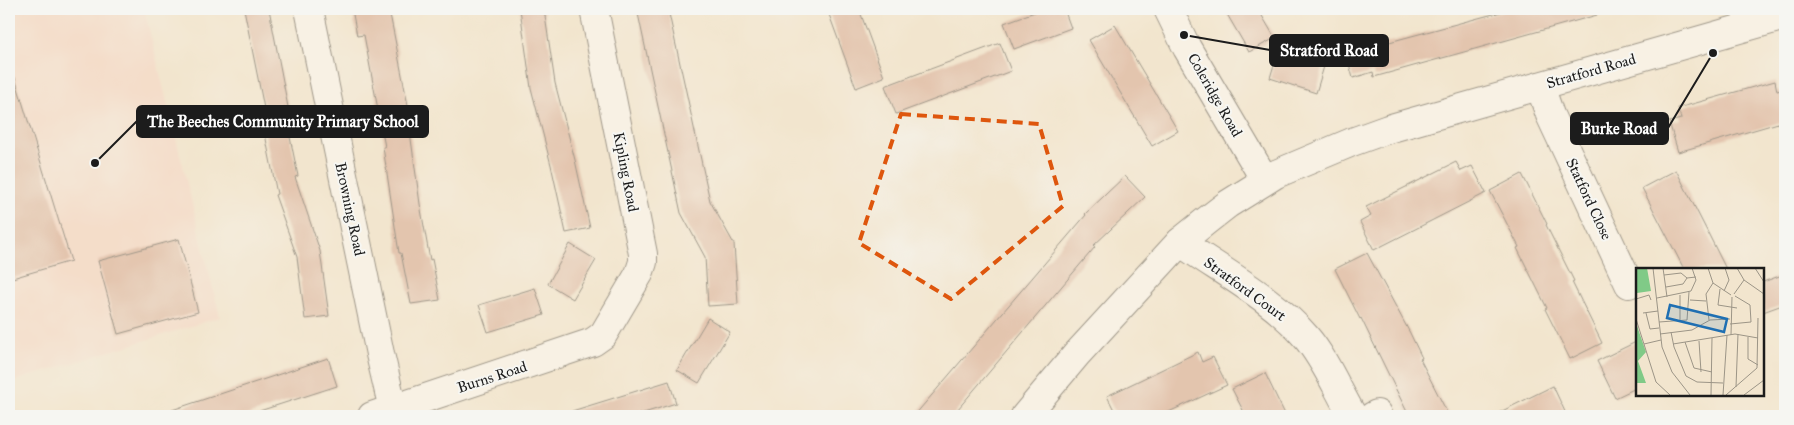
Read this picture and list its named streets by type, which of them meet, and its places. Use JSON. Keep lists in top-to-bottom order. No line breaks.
{"streets":{"street":["Stratford Road","Coleridge Road","Kipling Road","Statford Close","Browning Road","Stratford Court","Burns Road"]},"crossings":[["Stratford Road","Coleridge Road"],["Stratford Road","Statford Close"],["Stratford Road","Stratford Court"],["Kipling Road","Burns Road"],["Browning Road","Burns Road"]],"places":["Stratford Road","Burke Road","The Beeches Community Primary School"]}
